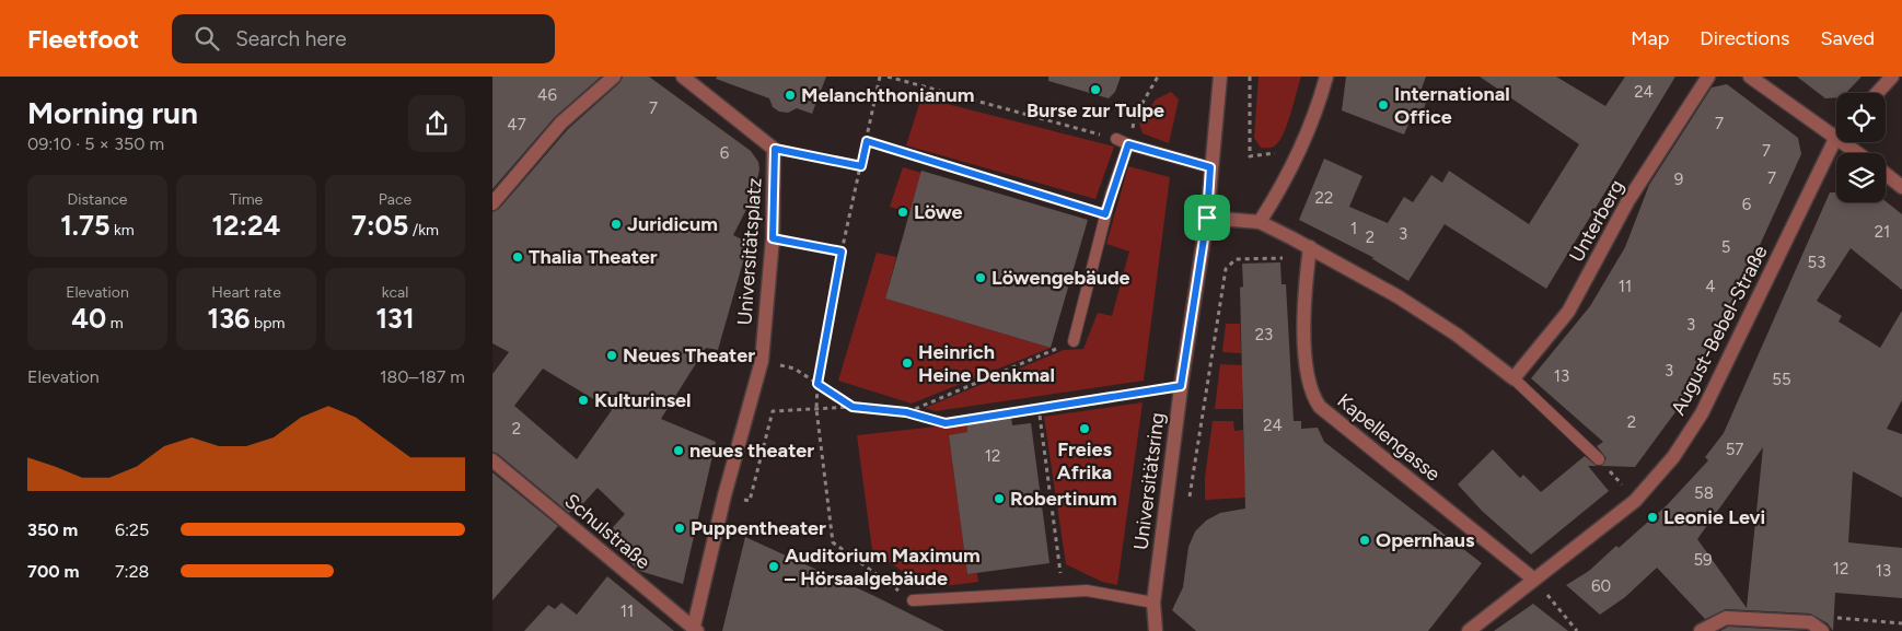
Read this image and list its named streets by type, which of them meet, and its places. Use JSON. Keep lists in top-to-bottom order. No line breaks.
{"streets":{"street":["Unterberg","Universitätsplatz","August-Bebel-Straße","Kapellengasse","Universitätsring","Schulstraße"]},"crossings":[["Universitätsplatz","Schulstraße"],["August-Bebel-Straße","Kapellengasse"]],"places":["Burse zur Tulpe","Melanchthonianum","International Office","Löwe","Juridicum","Thalia Theater","Löwengebäude","Neues Theater","Heinrich Heine Denkmal","Kulturinsel","Freies Afrika","neues theater","Robertinum","Leonie Levi","Puppentheater","Opernhaus","Auditorium Maximum – Hörsaalgebäude"],"house_numbers":["24","46","7","7","47","7","6","7","9","22","6","1","21","3","2","5","53","11","4","3","23","3","13","55","2","24","2","57","12","58","59","12","13","60","11"],"page":{"header":"Fleetfoot","search":"Search here","nav":["Map","Directions","Saved"],"heading":["Morning run","09:10 · 5 × 350 m"],"stats":[["Distance","1.75 km"],["Time","12:24"],["Pace","7:05 /km"],["Elevation","40 m"],["Heart rate","136 bpm"],["kcal","131"]],"chart":["Elevation","180–187 m"],"list":[{"name":"350 m","note":"6:25"},{"name":"700 m","note":"7:28"}]}}
